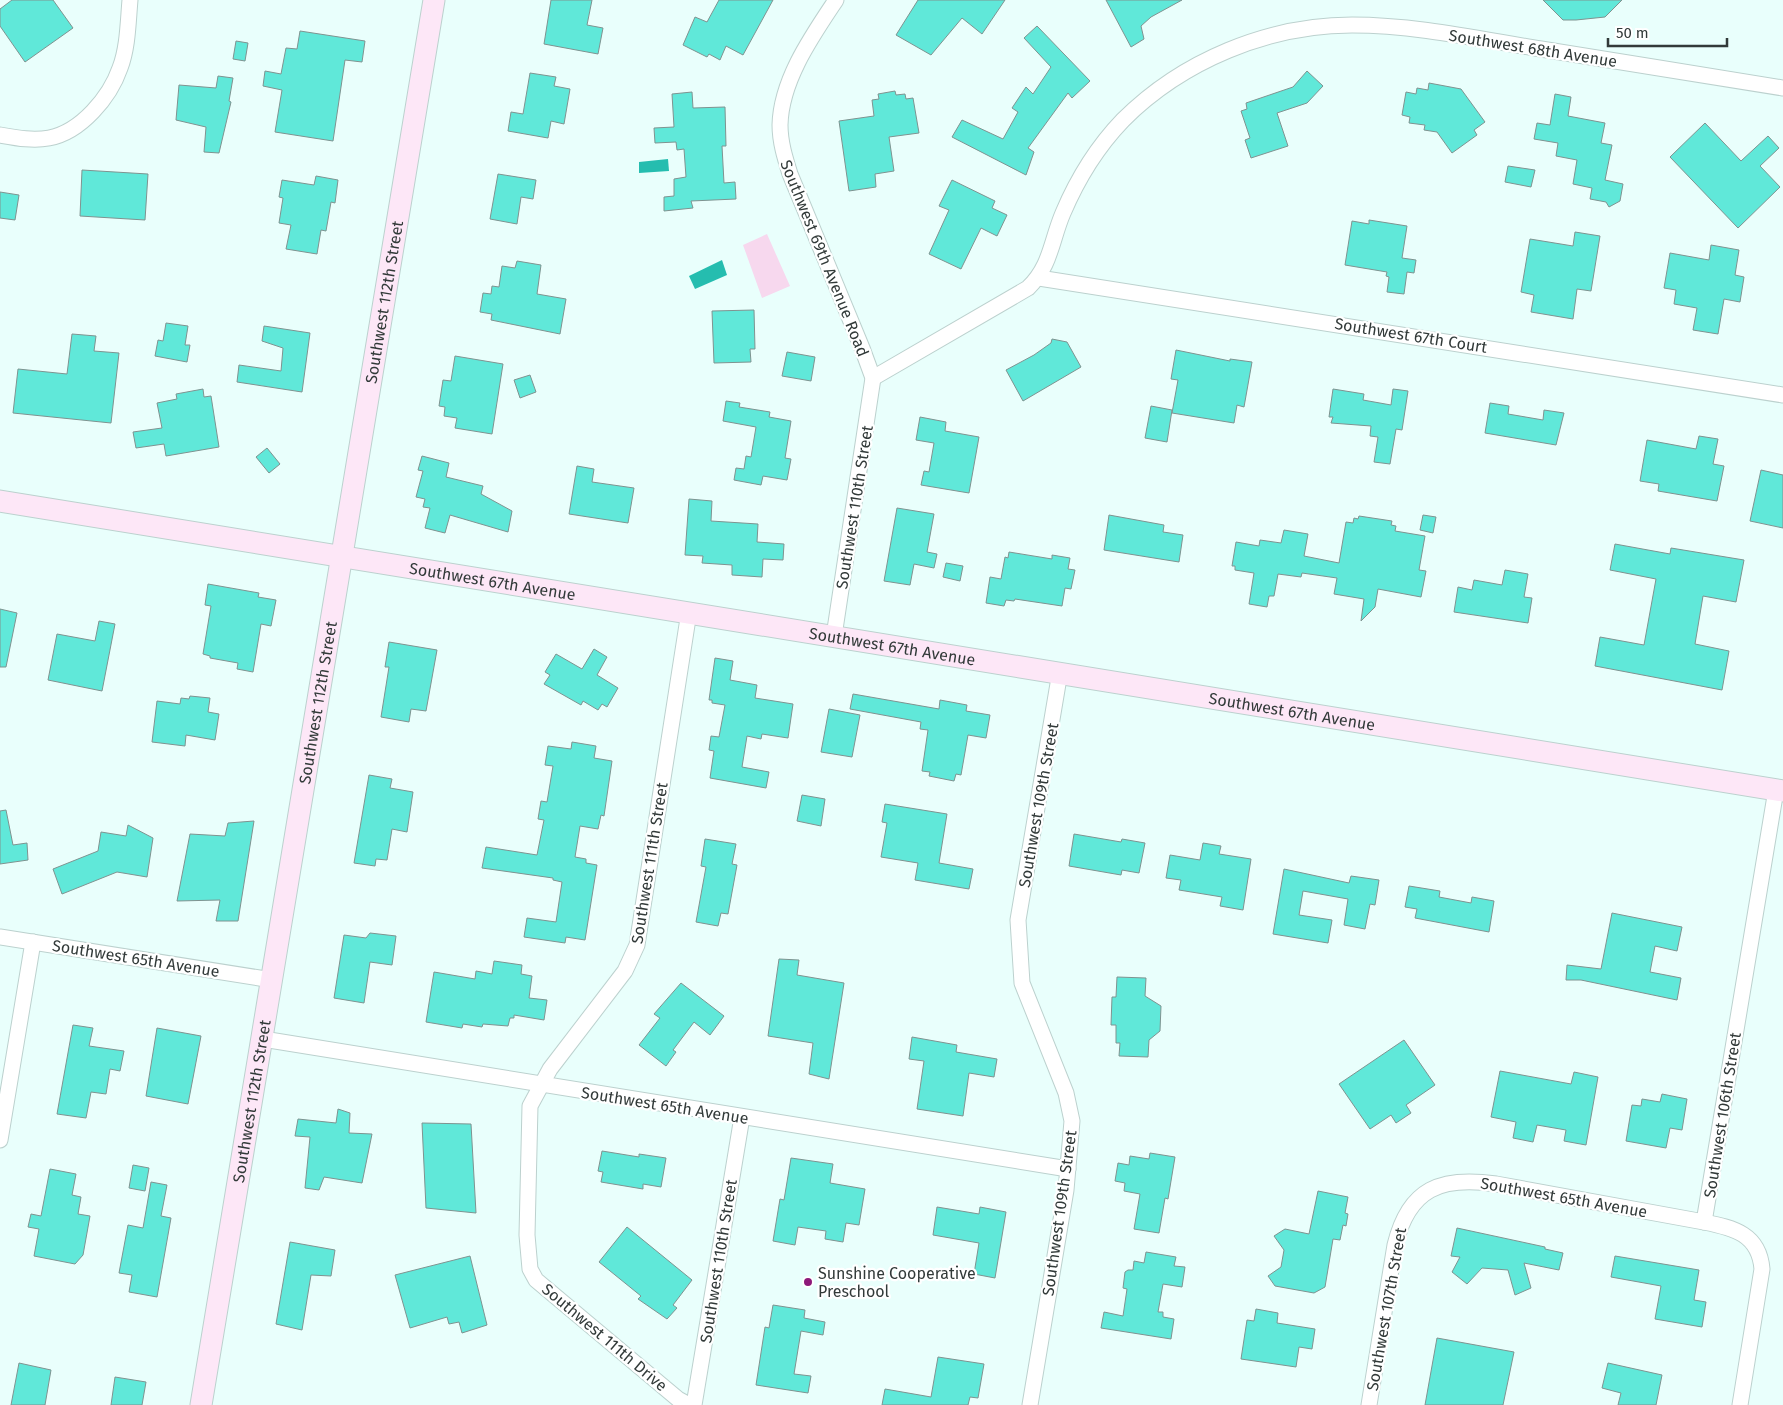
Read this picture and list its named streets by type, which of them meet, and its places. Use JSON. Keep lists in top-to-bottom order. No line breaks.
{"streets":{"main road":["Southwest 112th Street","Southwest 67th Avenue"],"street":["Southwest 68th Avenue","Southwest 69th Avenue Road","Southwest 67th Court","Southwest 110th Street","Southwest 109th Street","Southwest 111th Street","Southwest 65th Avenue","Southwest 106th Street","Southwest 107th Street","Southwest 111th Drive"]},"crossings":[["Southwest 68th Avenue","Southwest 67th Court"],["Southwest 69th Avenue Road","Southwest 110th Street"],["Southwest 112th Street","Southwest 67th Avenue"],["Southwest 112th Street","Southwest 65th Avenue"],["Southwest 110th Street","Southwest 67th Avenue"],["Southwest 110th Street","Southwest 65th Avenue"],["Southwest 67th Avenue","Southwest 109th Street"],["Southwest 67th Avenue","Southwest 111th Street"],["Southwest 67th Avenue","Southwest 106th Street"],["Southwest 109th Street","Southwest 65th Avenue"],["Southwest 111th Street","Southwest 65th Avenue"],["Southwest 111th Street","Southwest 111th Drive"],["Southwest 65th Avenue","Southwest 106th Street"],["Southwest 65th Avenue","Southwest 107th Street"],["Southwest 65th Avenue","Southwest 111th Drive"]],"places":["Sunshine Cooperative Preschool"],"scale_bar":"50 m"}
